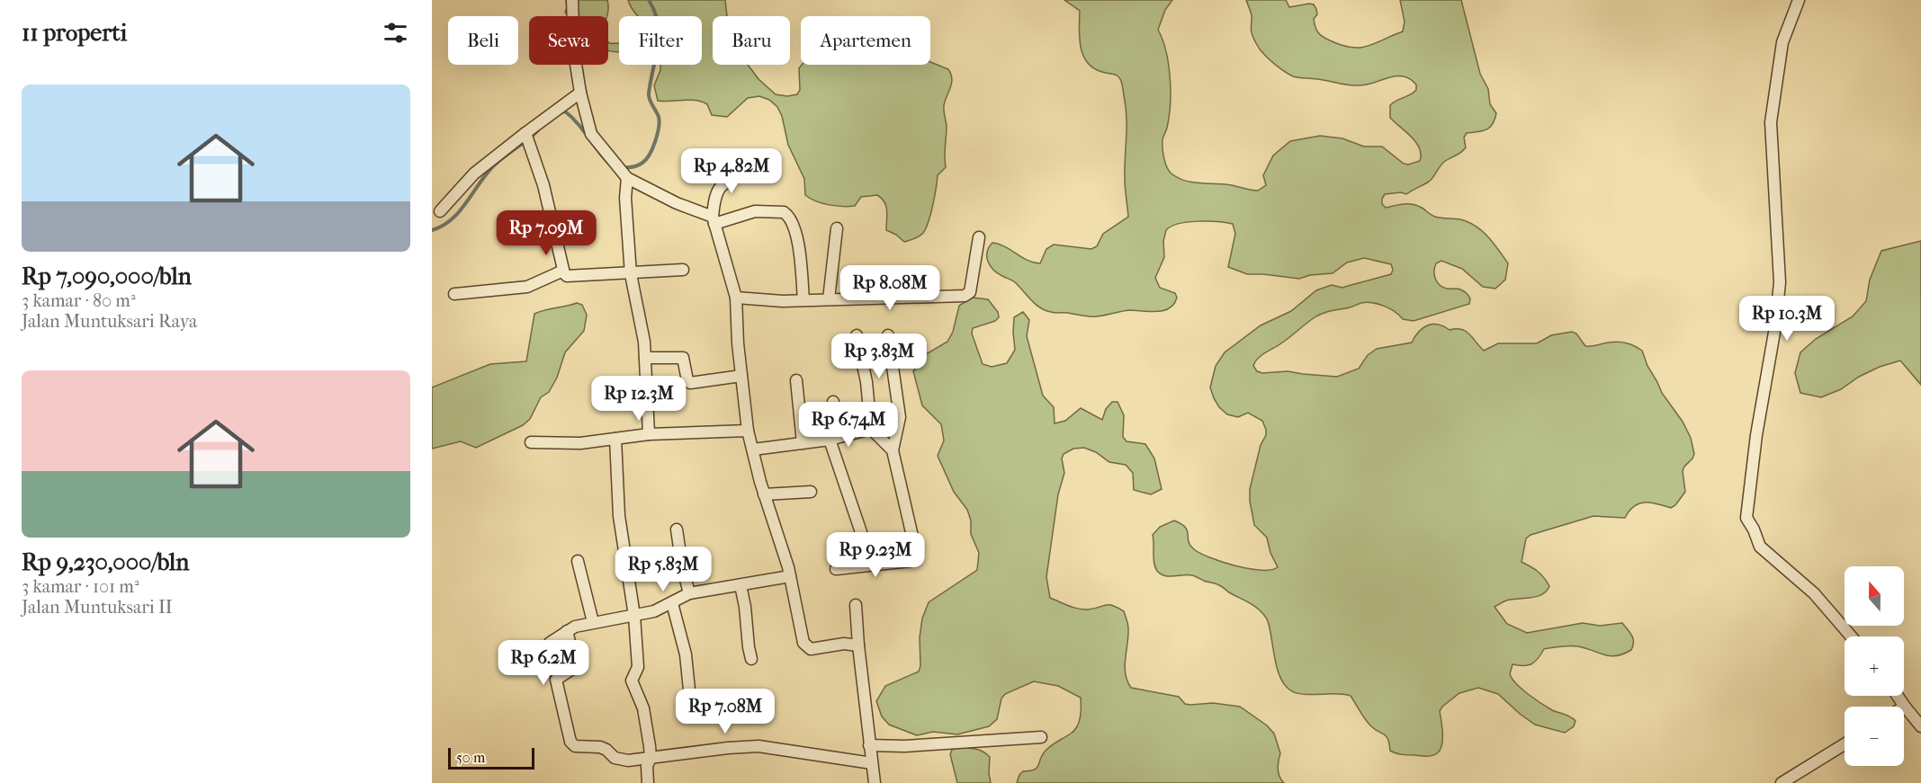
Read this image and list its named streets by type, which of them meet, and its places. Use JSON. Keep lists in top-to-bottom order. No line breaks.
{"scale_bar":"50 m","north":"top","page":{"heading":"11 properti","chip":["Beli","Sewa","Filter","Baru","Apartemen"],"list":[{"name":"Rp 7,090,000/bln","note":"3 kamar · 80 m² · Jalan Muntuksari Raya"},{"name":"Rp 9,230,000/bln","note":"3 kamar · 101 m² · Jalan Muntuksari II"}],"price":["Rp 4.82M","Rp 7.09M","Rp 8.08M","Rp 10.3M","Rp 3.83M","Rp 12.3M","Rp 6.74M","Rp 9.23M","Rp 5.83M","Rp 6.2M","Rp 7.08M"],"map_buttons":["+","−"],"scale":"50 m"}}
